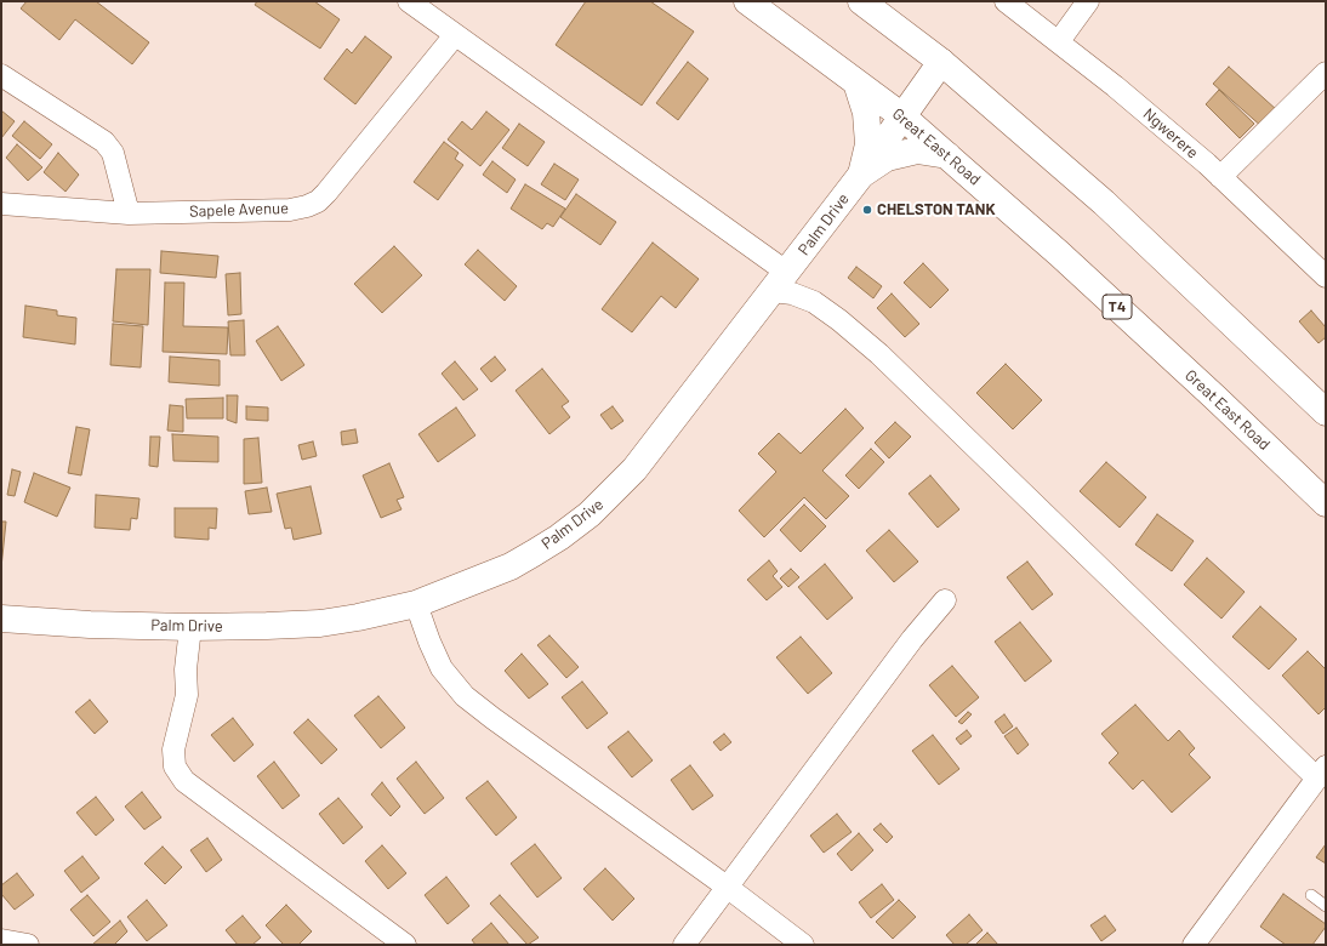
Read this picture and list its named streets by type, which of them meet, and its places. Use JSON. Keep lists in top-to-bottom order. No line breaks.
{"streets":{"main road":["Great East Road","Palm Drive","T4"],"street":["Ngwerere","Sapele Avenue"]},"crossings":[["Great East Road","Palm Drive"]],"places":["CHELSTON TANK"]}
